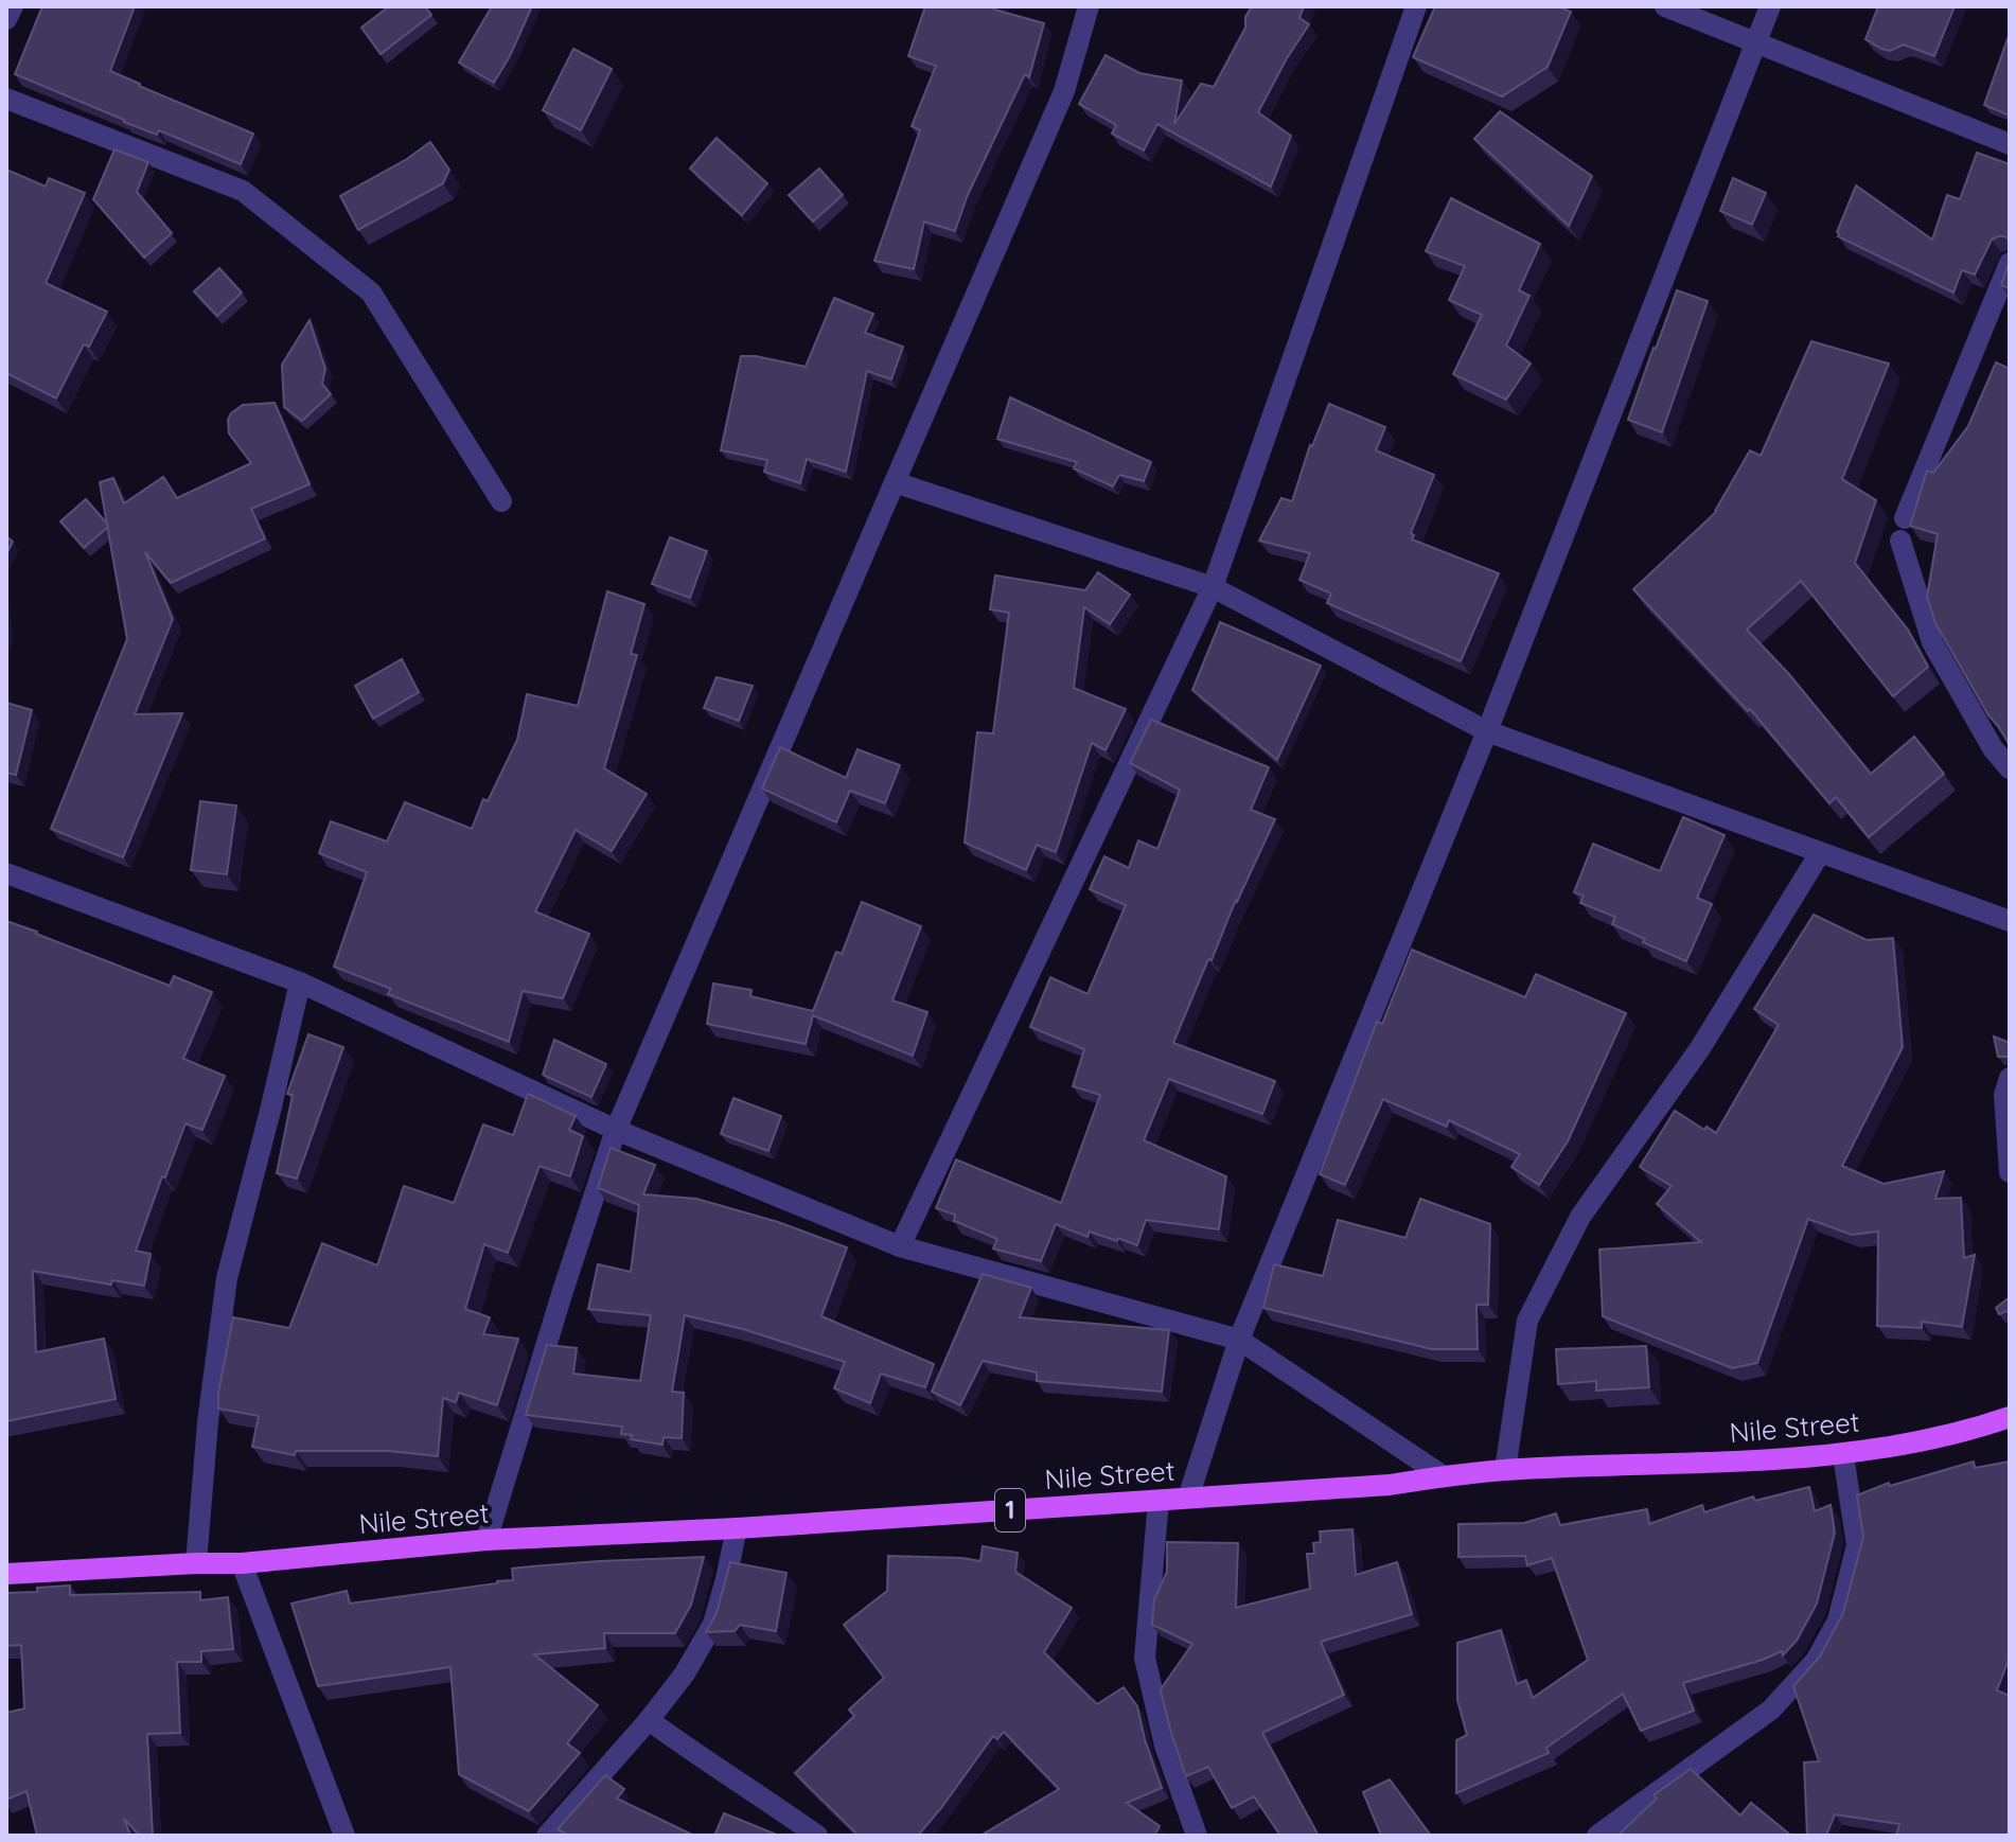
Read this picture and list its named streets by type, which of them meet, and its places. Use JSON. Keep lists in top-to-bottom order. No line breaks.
{"streets":{"main road":["Nile Street","1"]}}
